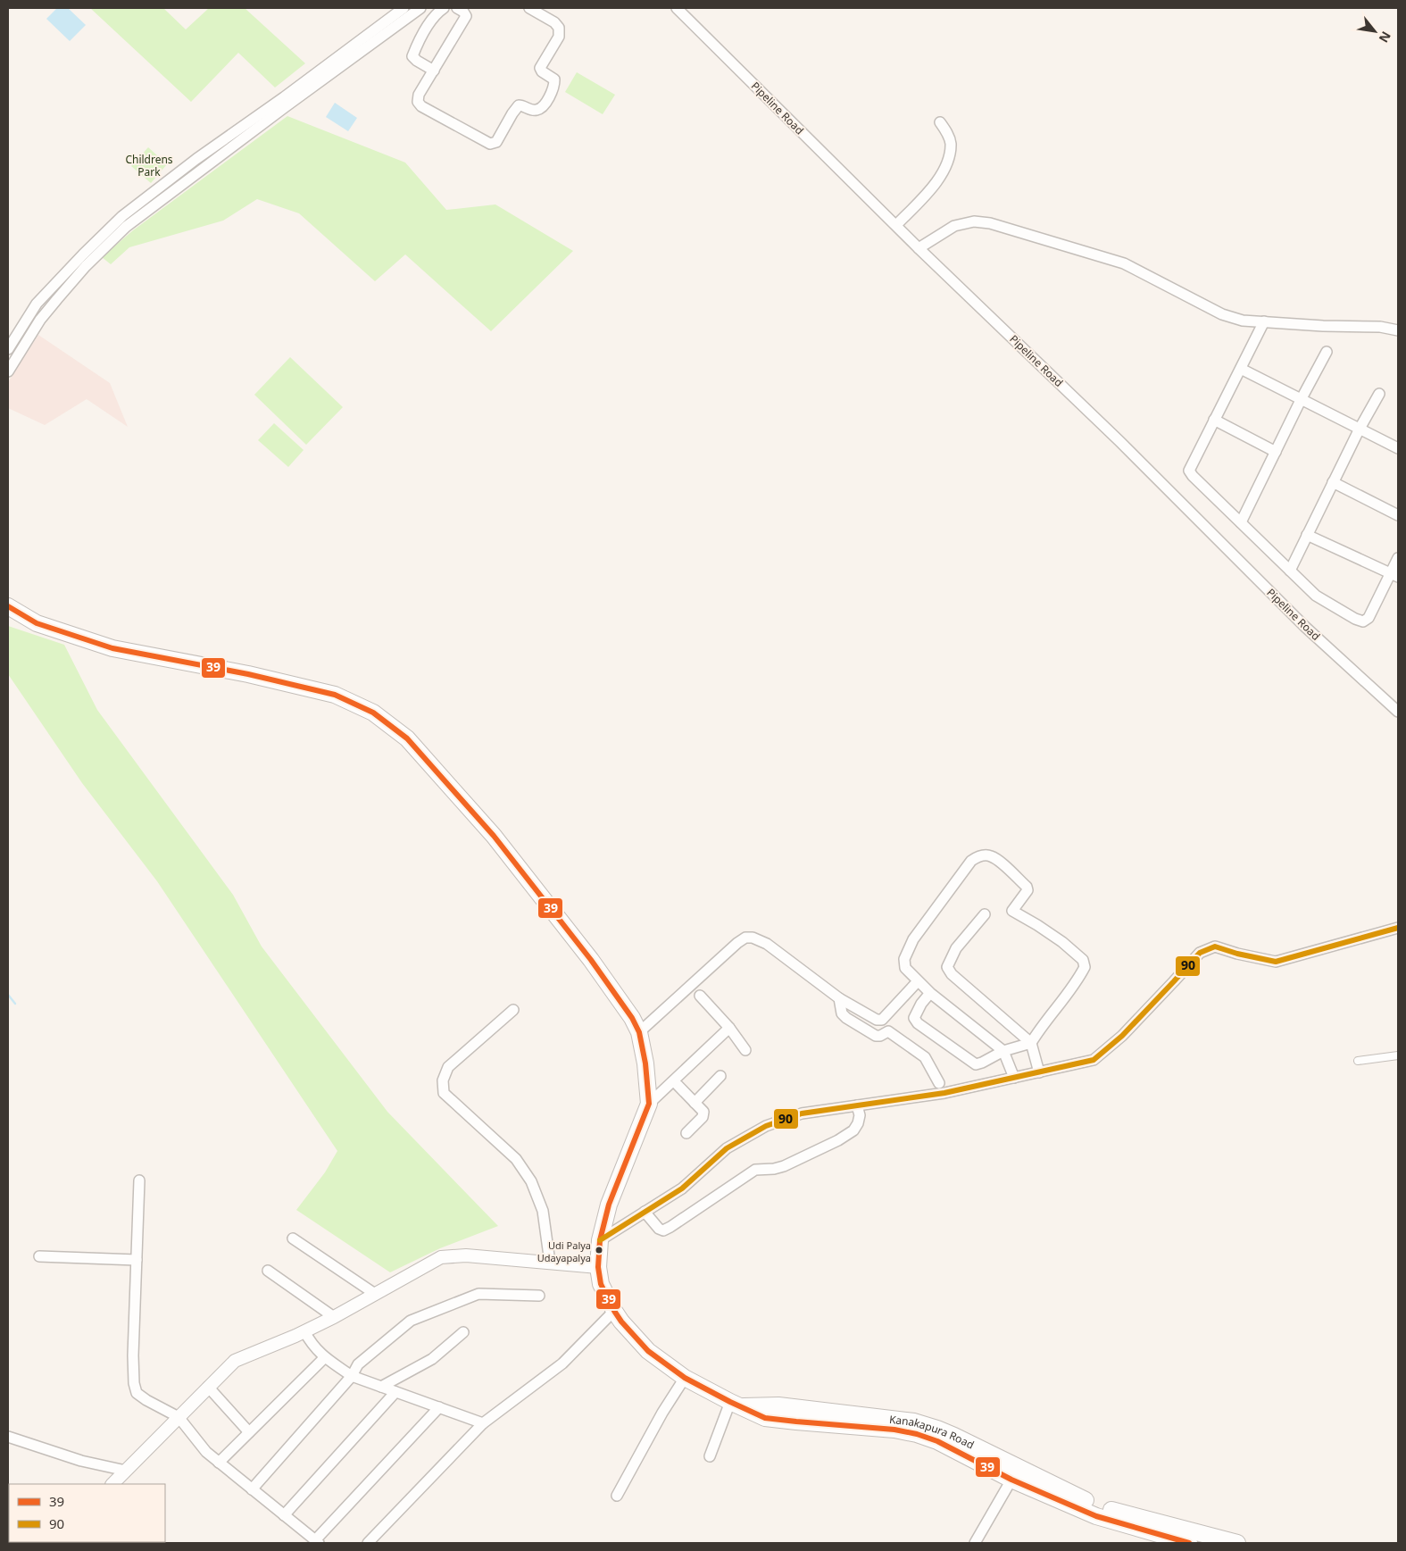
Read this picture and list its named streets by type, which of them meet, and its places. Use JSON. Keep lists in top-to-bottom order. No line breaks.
{"streets":{"highway":["Kanakapura Road"],"street":["Pipeline Road"]},"parks":["Childrens Park"],"places":["Udi Palya Udayapalya"],"lines":["transit line 39","transit line 90"],"legend":["39","90"],"north":"bottom right"}
